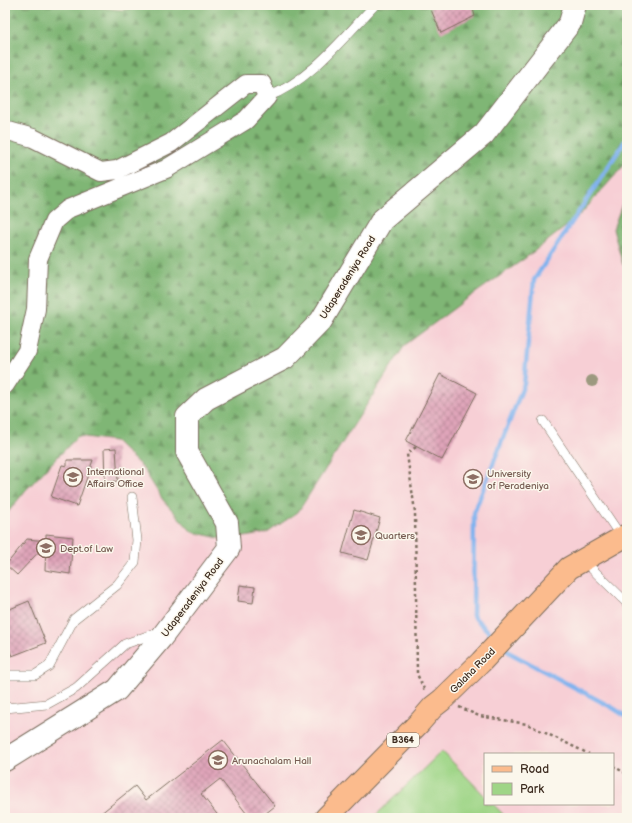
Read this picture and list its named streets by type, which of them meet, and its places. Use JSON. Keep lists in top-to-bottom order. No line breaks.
{"streets":{"main road":["Galaha Road","B364"],"street":["Udaperadeniya Road"]},"places":{"school or university":["International Affairs Office","University of Peradeniya","Quarters","Dept.of Law","Arunachalam Hall"]},"legend":["Road","Park"]}
